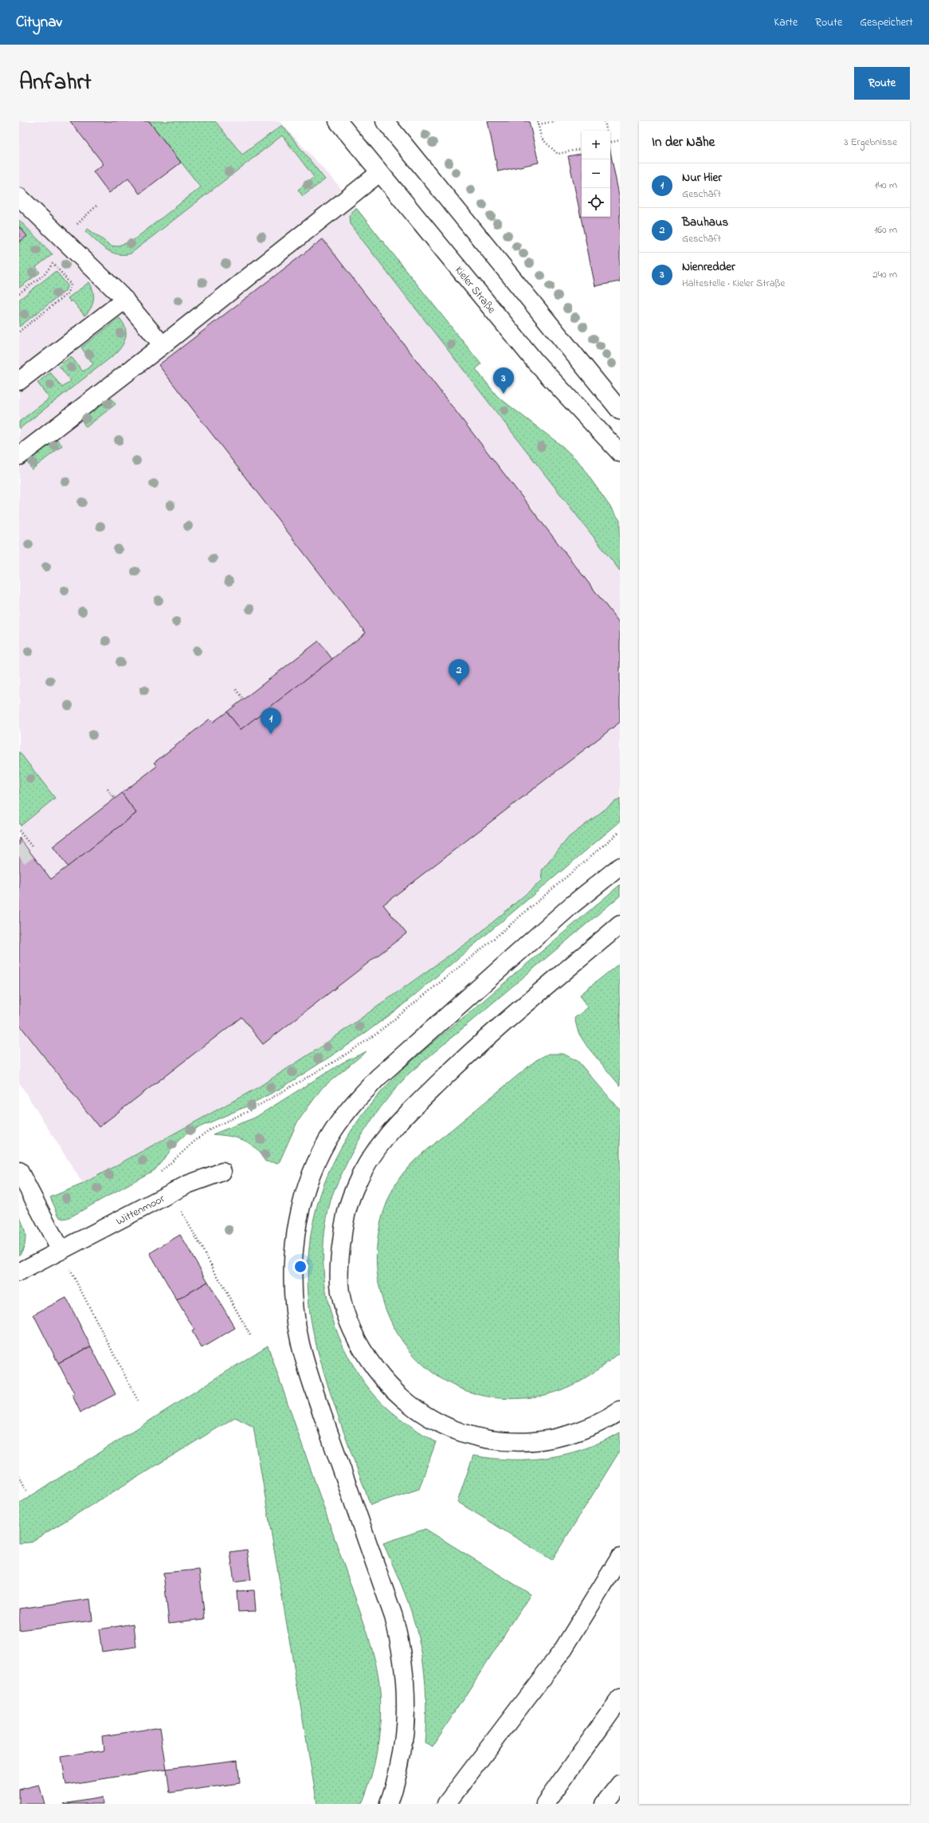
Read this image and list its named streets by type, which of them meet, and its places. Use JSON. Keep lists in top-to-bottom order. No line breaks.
{"streets":{"main road":["Kieler Straße","Wittenmoor"]},"page":{"header":"Citynav","nav":["Karte","Route","Gespeichert"],"title":"Anfahrt","buttons":"Route","heading":["In der Nähe","3 Ergebnisse"],"map_buttons":["+","−"],"list":[{"mark":"1","name":"Nur Hier","note":"Geschäft","value":"140 m"},{"mark":"2","name":"Bauhaus","note":"Geschäft","value":"160 m"},{"mark":"3","name":"Nienredder","note":"Haltestelle · Kieler Straße","value":"240 m"}],"pins":["3","2","1"]}}
